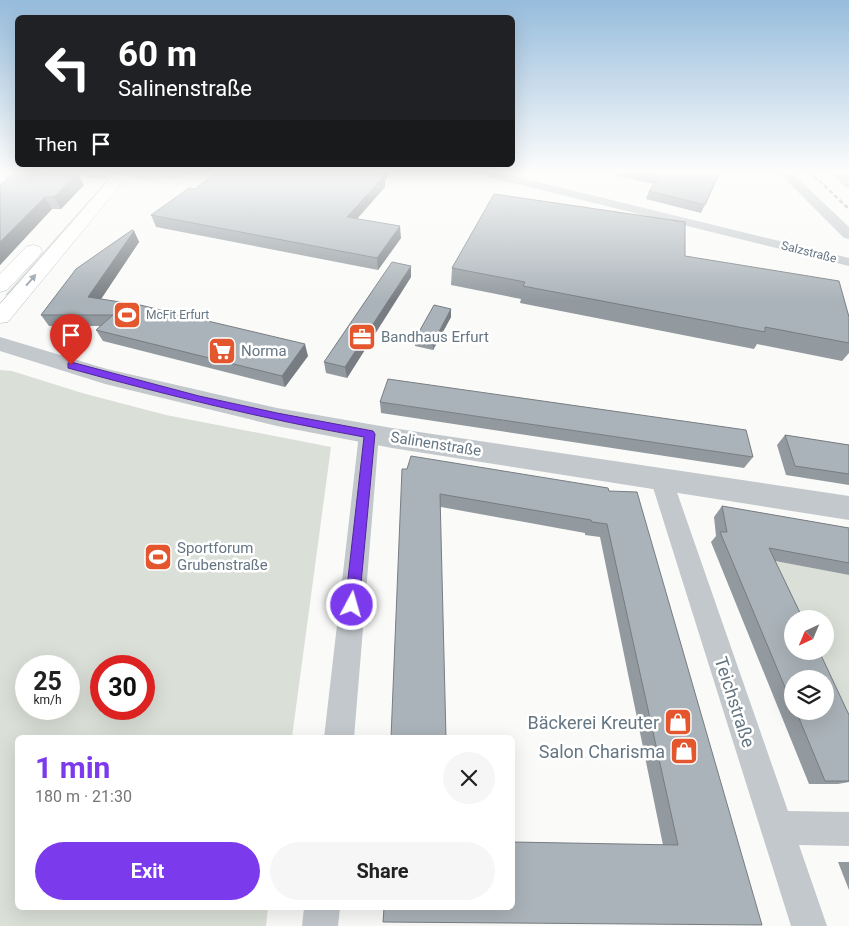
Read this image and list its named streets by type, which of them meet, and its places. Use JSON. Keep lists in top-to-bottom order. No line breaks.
{"streets":{"street":["Salzstraße","Salinenstraße","Teichstraße"]},"crossings":[["Salinenstraße","Teichstraße"]],"places":{"sports":["McFit Erfurt","Sportforum Grubenstraße"],"office":["Bandhaus Erfurt"],"supermarket":["Norma"],"shop":["Bäckerei Kreuter","Salon Charisma"]},"north":"bottom left","page":{"turn":["60 m","Salinenstraße"],"then":"Then","speed":"25 km/h","limit":"30","heading":["1 min","180 m · 21:30"],"buttons":["Exit","Share"]}}
